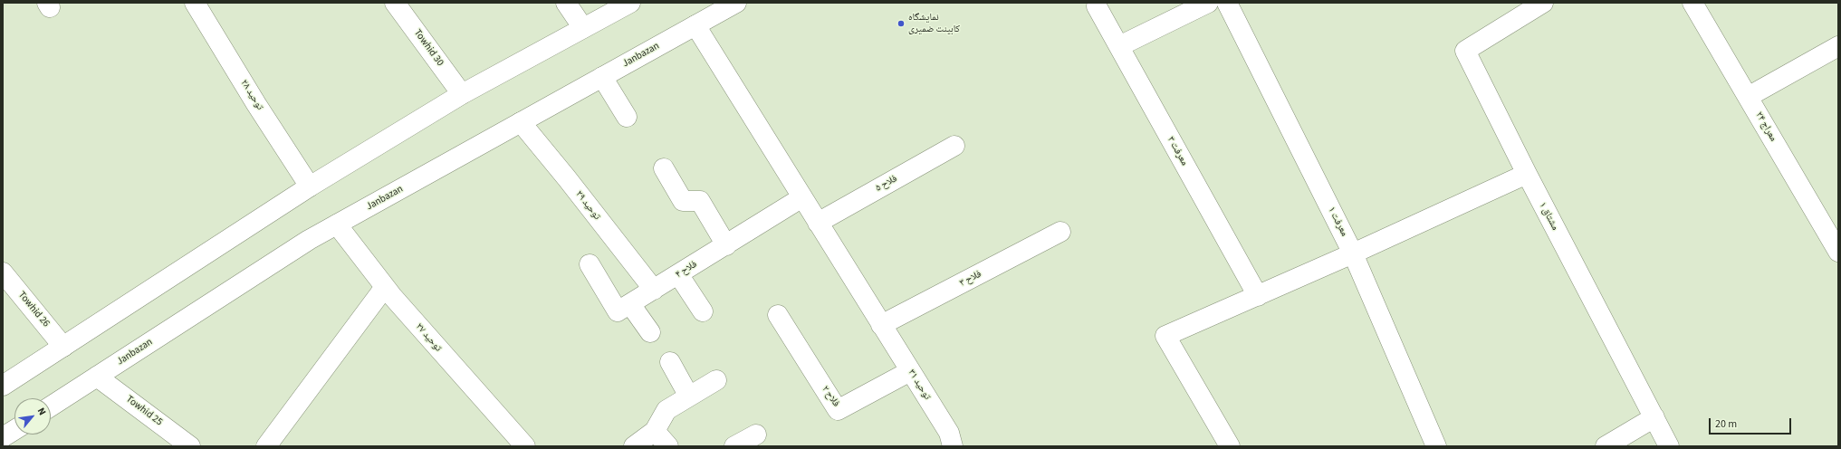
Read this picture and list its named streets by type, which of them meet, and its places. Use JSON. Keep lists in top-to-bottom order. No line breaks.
{"streets":{"main road":["Towhid 30","Janbazan","توحید ۲۸","معراج ۲۴","معرفت ۳","فلاح ۵","توحید ۲۹","مشتاق ۱","معرفت ۱","فلاح ۴","فلاح ۳","Towhid 26","توحید ۲۷","توحید ۳۱","فلاح ۲","Towhid 25"]},"crossings":[["Janbazan","توحید ۲۹"],["Janbazan","توحید ۲۷"],["Janbazan","توحید ۳۱"],["Janbazan","Towhid 25"],["فلاح ۵","توحید ۳۱"],["توحید ۲۹","فلاح ۴"],["فلاح ۴","توحید ۳۱"],["فلاح ۳","توحید ۳۱"],["توحید ۳۱","فلاح ۲"]],"places":["نمایشگاه کابینت ضمیری"],"scale_bar":"20 m","north":"top right"}
